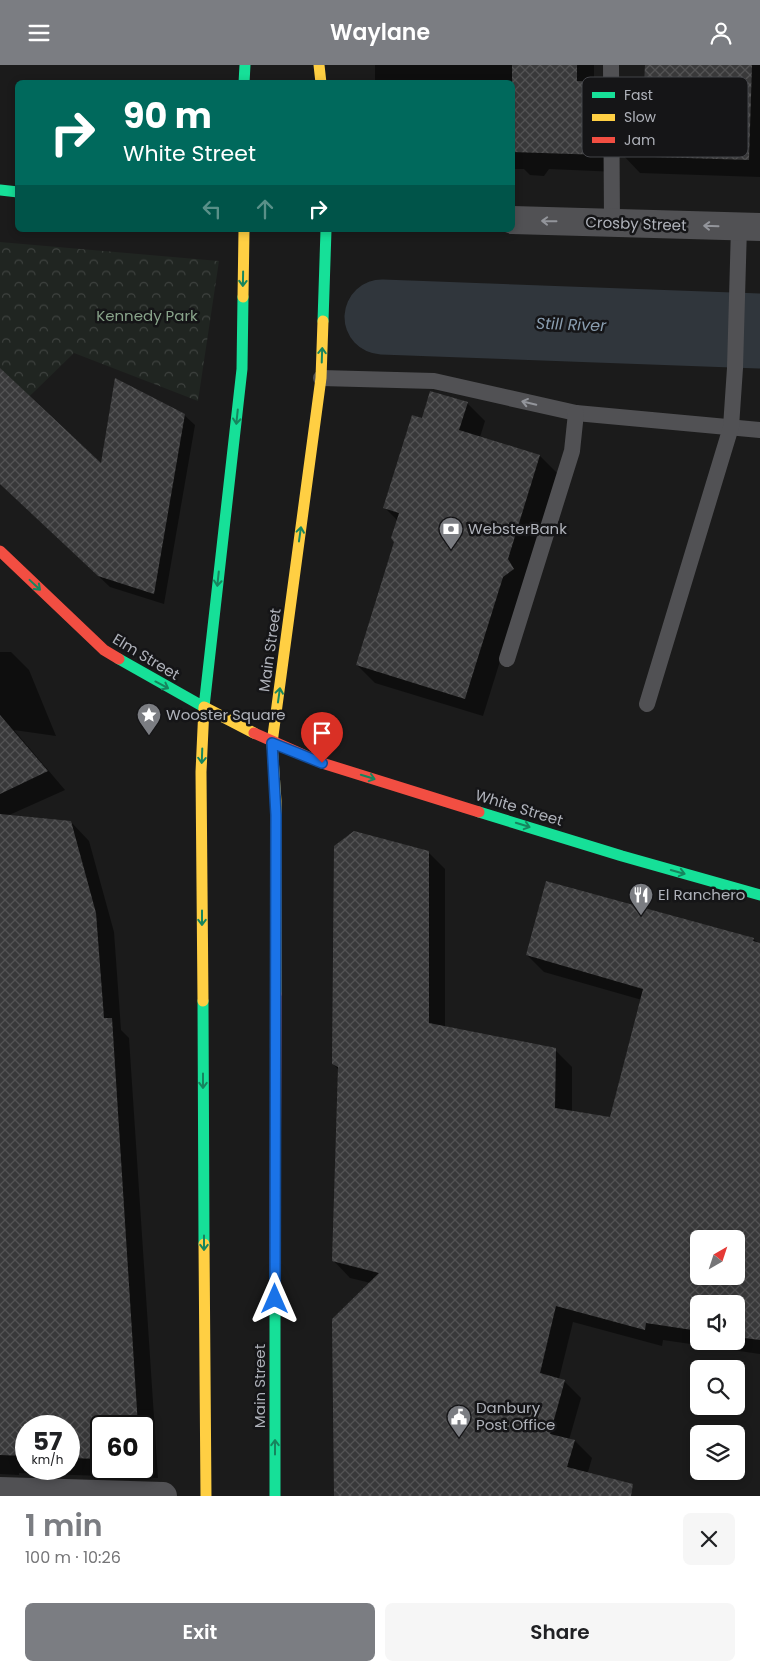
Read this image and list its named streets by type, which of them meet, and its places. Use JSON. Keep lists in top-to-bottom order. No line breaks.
{"streets":{"main road":["Main Street","Elm Street","White Street"],"street":["Crosby Street"]},"crossings":[["Main Street","Elm Street"],["Main Street","White Street"],["Elm Street","White Street"]],"one_way":["Crosby Street","Elm Street","White Street"],"water":["Still River"],"parks":["Kennedy Park"],"places":{"bank":["WebsterBank"],"place":["Wooster Square"],"restaurant":["El Ranchero"],"public building":["Danbury Post Office"]},"legend":["Fast","Slow","Jam"],"north":"top right","page":{"header":"Waylane","turn":["90 m","White Street"],"speed":"57 km/h","limit":"60","heading":["1 min","100 m · 10:26"],"buttons":["Exit","Share"]}}
